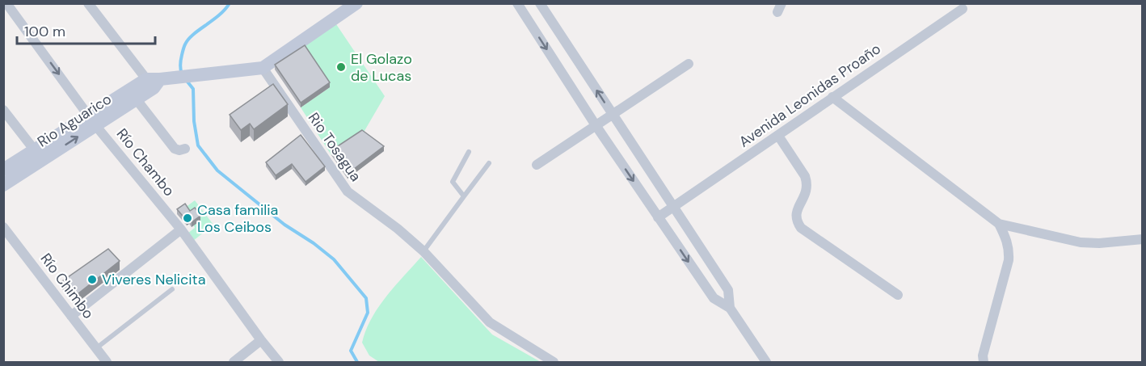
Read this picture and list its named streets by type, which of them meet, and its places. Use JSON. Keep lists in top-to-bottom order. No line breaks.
{"streets":{"main road":["Rio Aguarico"],"street":["Avenida Leonidas Proaño","Rio Tosagua","Río Chambo","Río Chimbo"]},"crossings":[["Rio Aguarico","Río Chambo"]],"places":["El Golazo de Lucas","Casa familia Los Ceibos","Viveres Nelicita"],"scale_bar":"100 m"}
